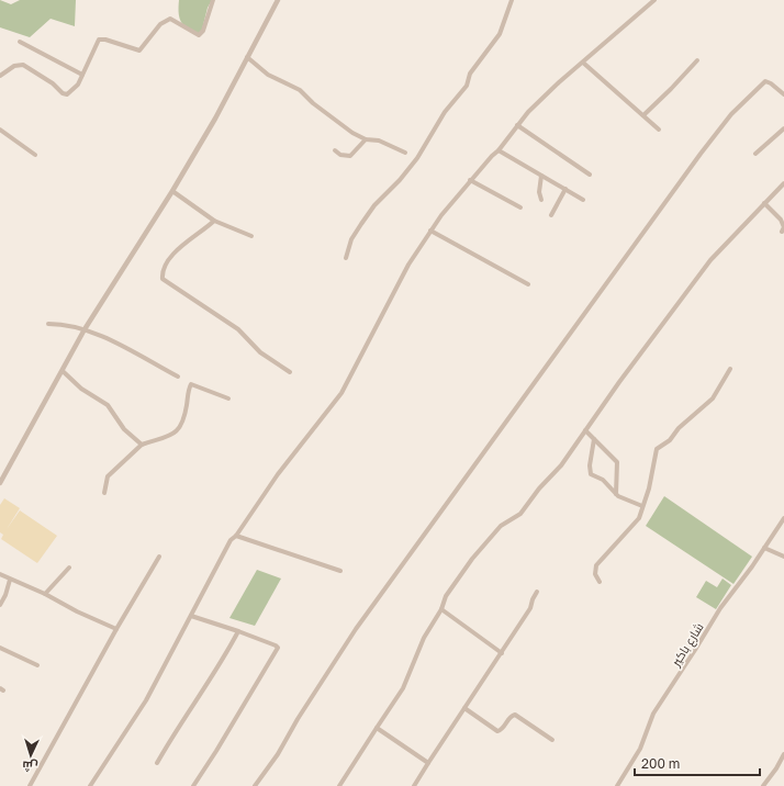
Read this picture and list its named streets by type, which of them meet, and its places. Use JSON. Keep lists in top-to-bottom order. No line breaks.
{"streets":{"street":["شارع باكير"]},"scale_bar":"200 m","north":"bottom"}
